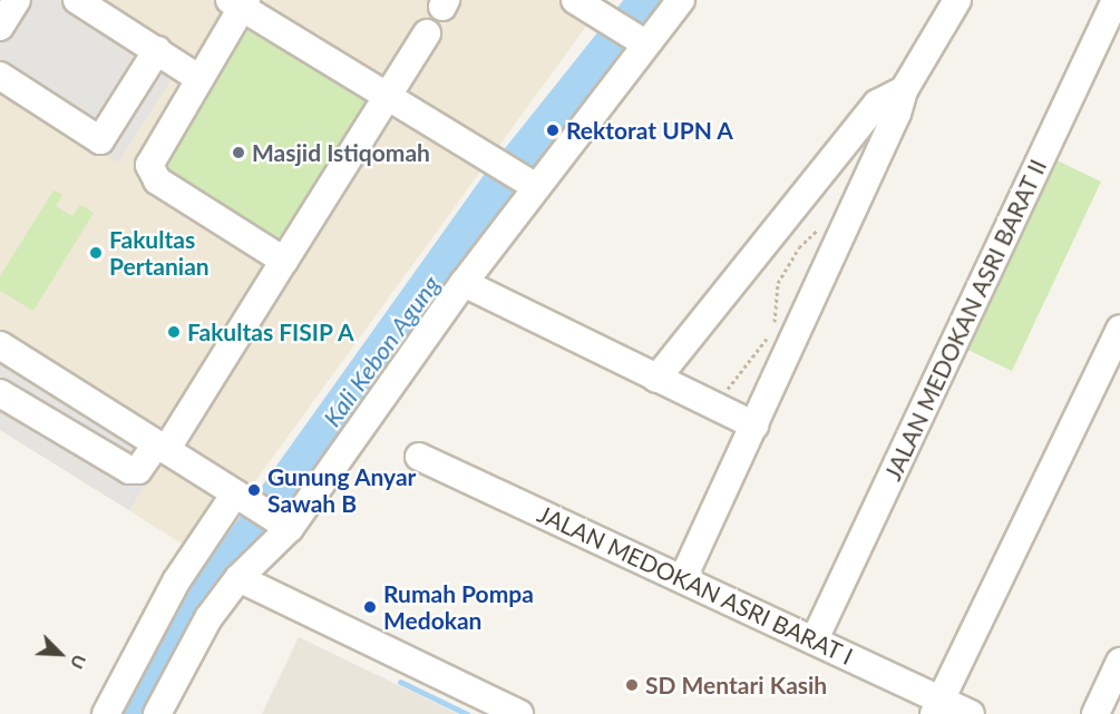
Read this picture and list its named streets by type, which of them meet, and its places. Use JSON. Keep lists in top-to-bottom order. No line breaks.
{"streets":{"street":["JALAN MEDOKAN ASRI BARAT II","JALAN MEDOKAN ASRI BARAT I"]},"crossings":[["JALAN MEDOKAN ASRI BARAT II","JALAN MEDOKAN ASRI BARAT I"]],"water":["Kali Kebon Agung"],"places":["Rektorat UPN A","Masjid Istiqomah","Fakultas Pertanian","Fakultas FISIP A","Gunung Anyar Sawah B","Rumah Pompa Medokan","SD Mentari Kasih"],"north":"bottom right"}
